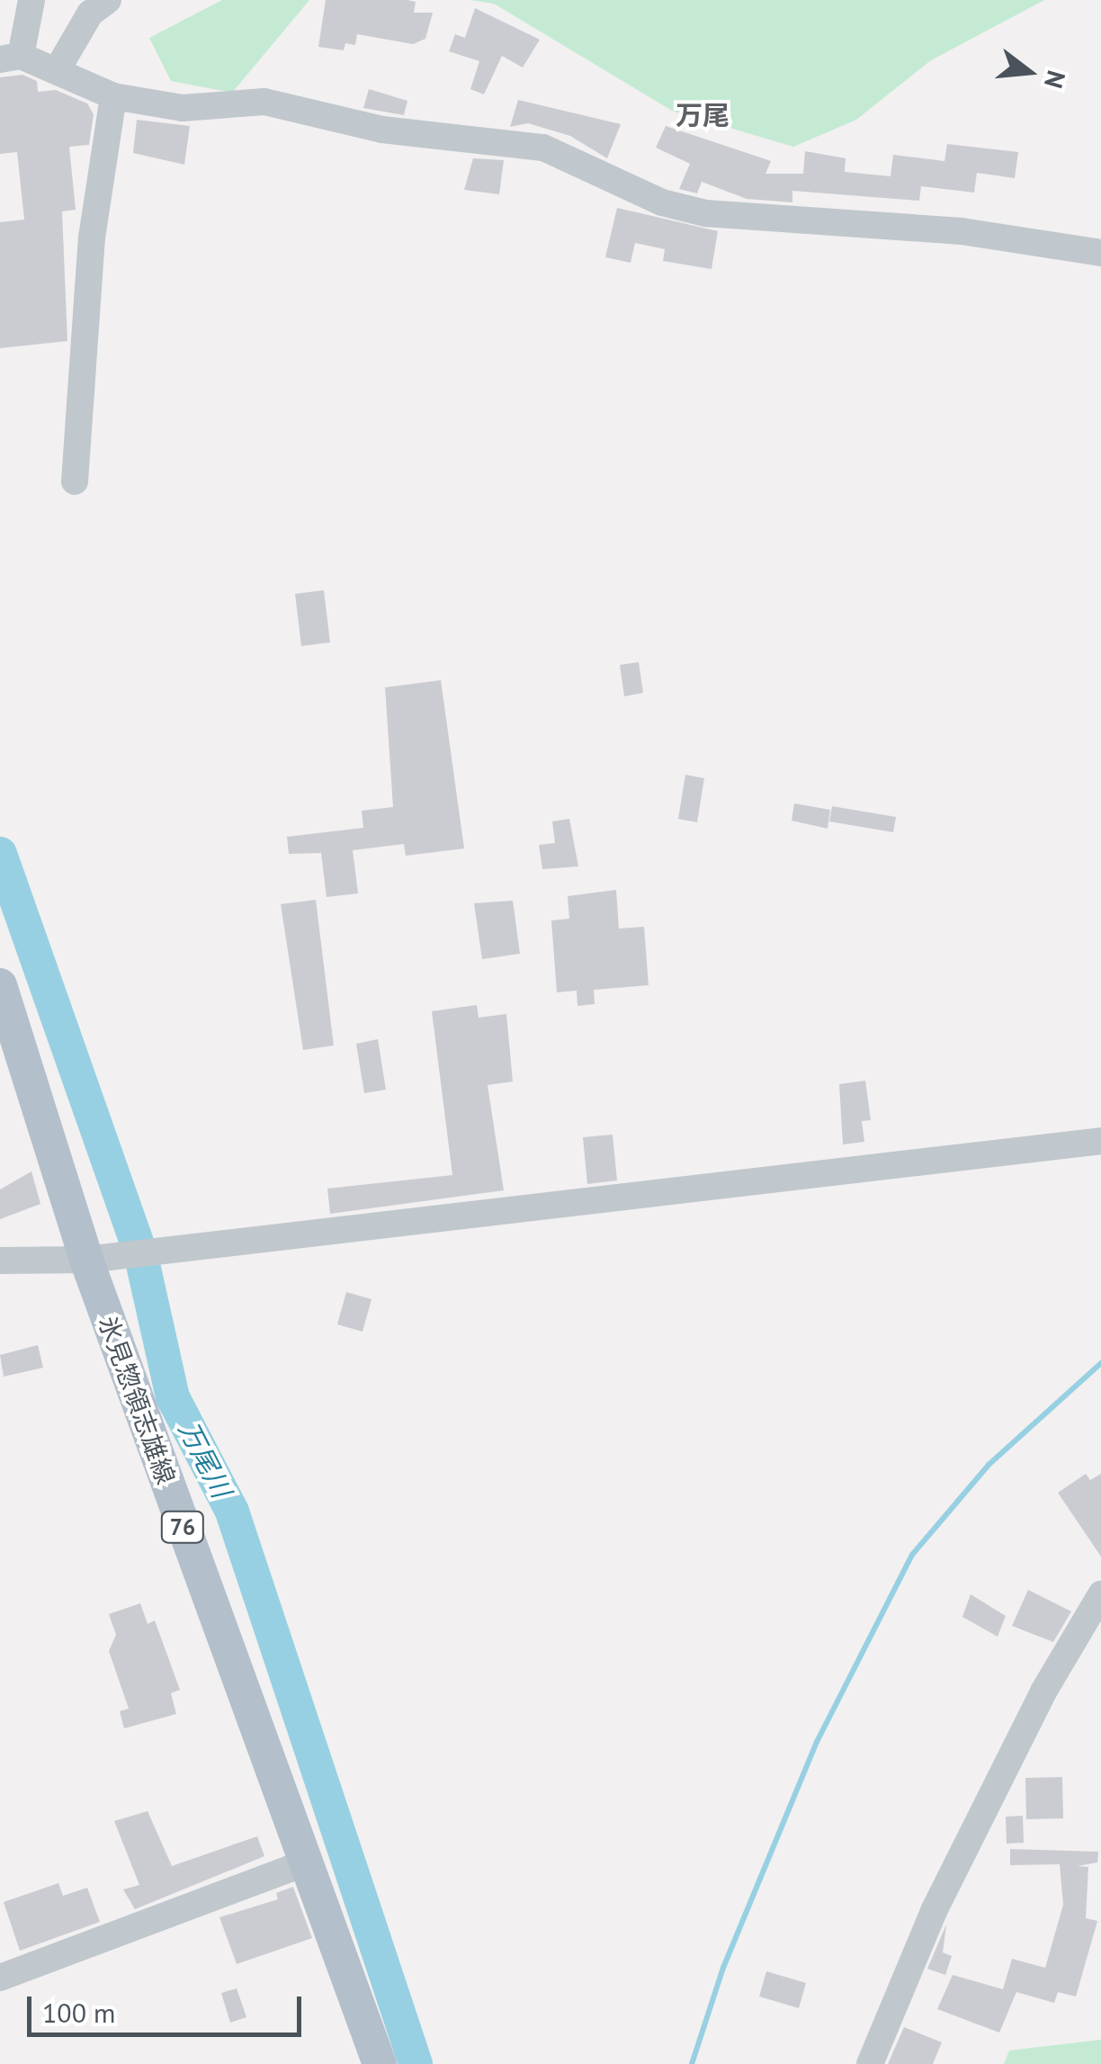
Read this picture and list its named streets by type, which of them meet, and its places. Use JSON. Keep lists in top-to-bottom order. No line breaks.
{"streets":{"main road":["氷見惣領志雄線","76"]},"districts":["万尾"],"water":["万尾川"],"scale_bar":"100 m","north":"right"}
